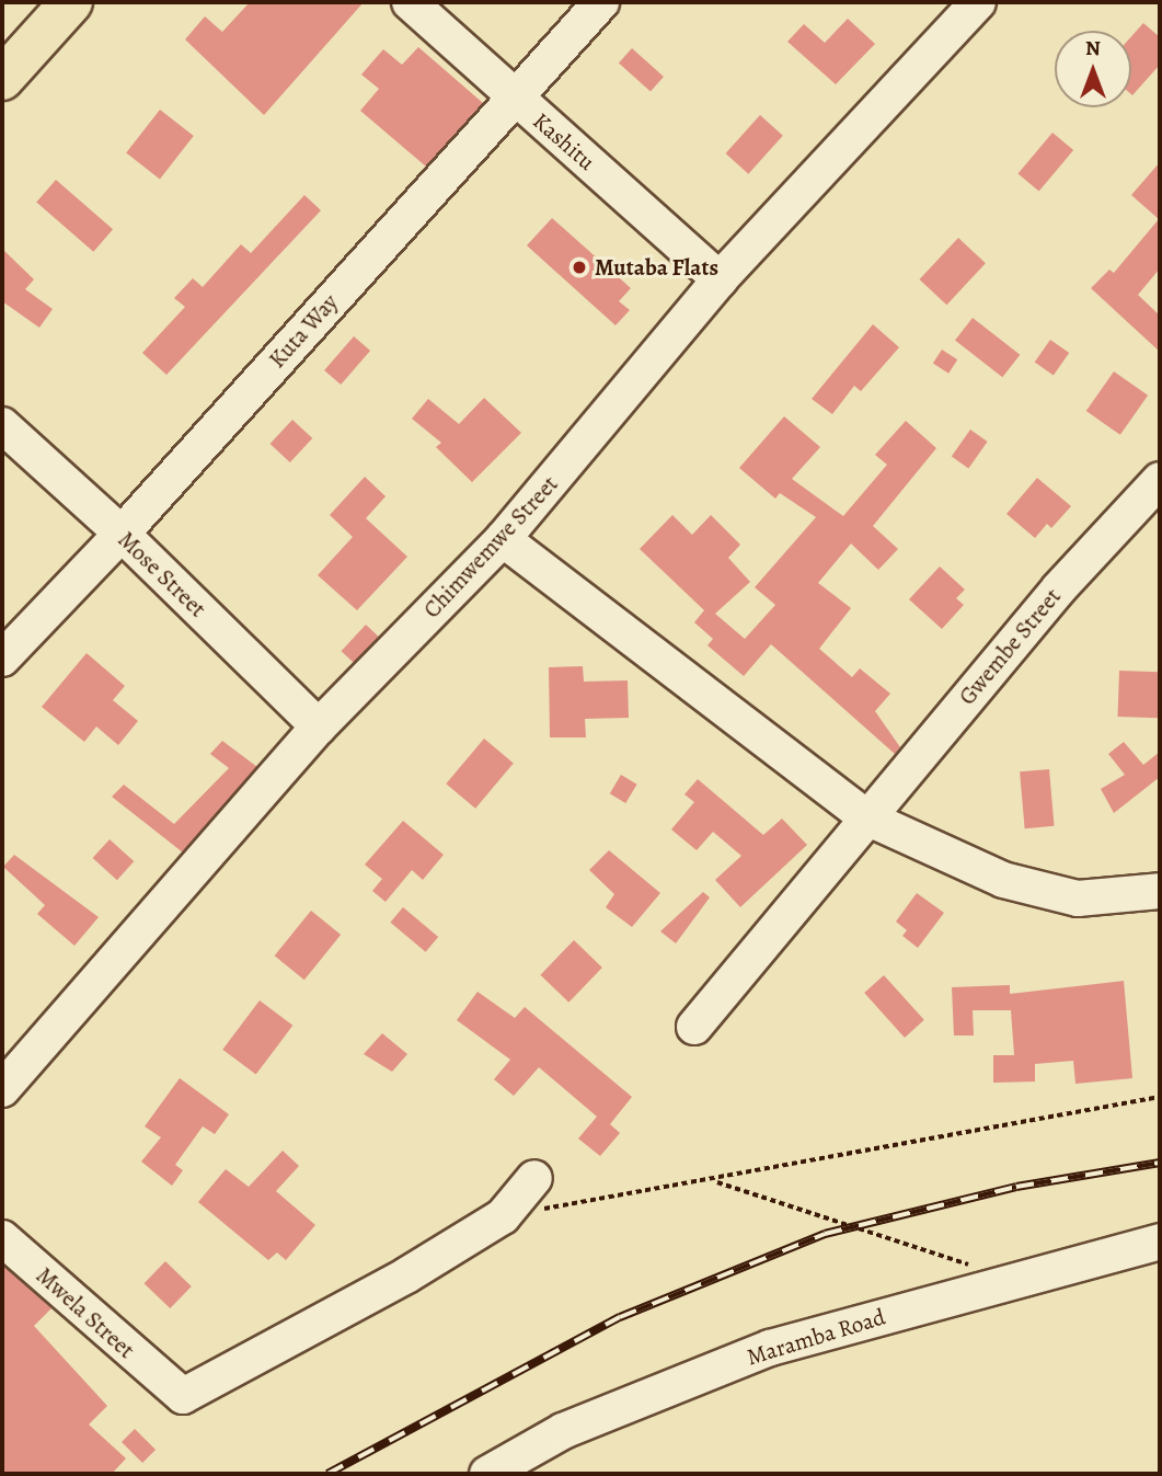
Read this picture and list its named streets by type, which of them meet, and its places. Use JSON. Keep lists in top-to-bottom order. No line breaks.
{"streets":{"street":["Kashitu","Kuta Way","Chimwemwe Street","Mose Street","Gwembe Street","Mwela Street","Maramba Road"]},"crossings":[["Kashitu","Kuta Way"],["Kashitu","Chimwemwe Street"],["Kuta Way","Mose Street"],["Chimwemwe Street","Mose Street"]],"places":["Mutaba Flats"],"north":"top"}
